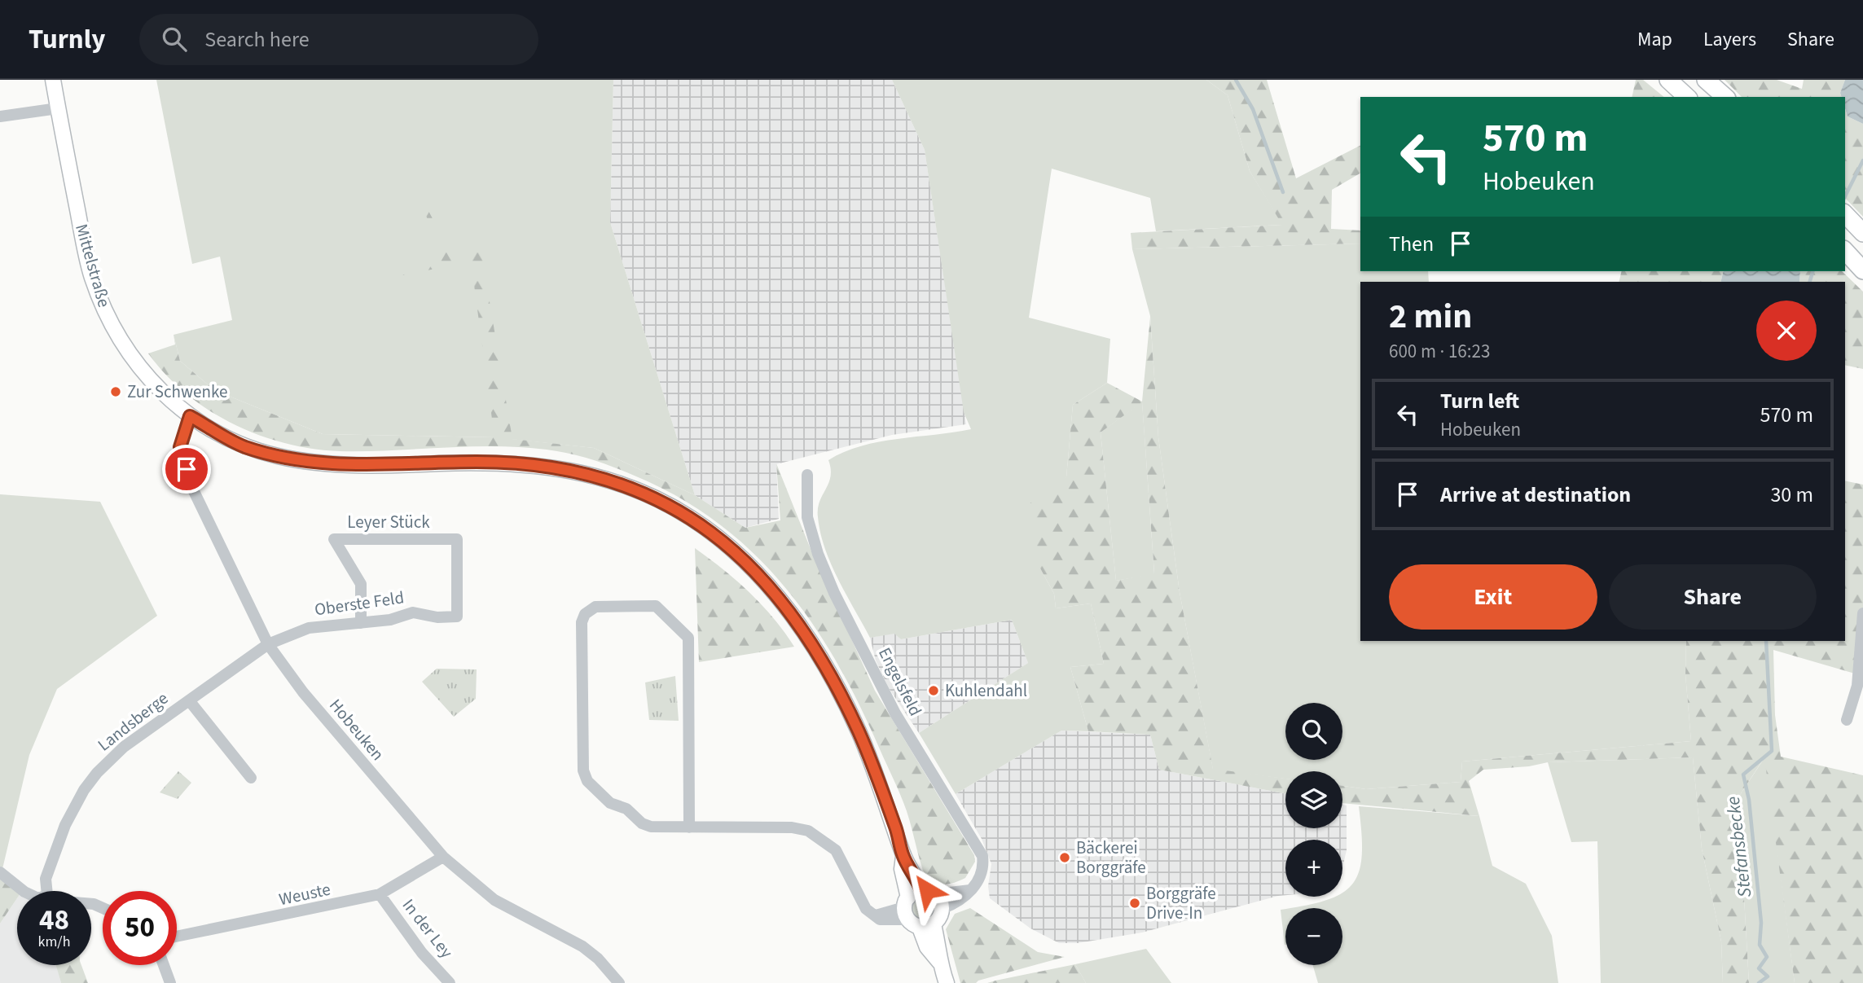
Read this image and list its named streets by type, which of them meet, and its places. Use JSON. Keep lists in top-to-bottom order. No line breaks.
{"streets":{"main road":["Mittelstraße"],"street":["Leyer Stück","Oberste Feld","Engelsfeld","Landsberge","Hobeuken","Weuste","In der Ley"]},"crossings":[["Mittelstraße","Hobeuken"],["Leyer Stück","Oberste Feld"],["Oberste Feld","Landsberge"],["Oberste Feld","Hobeuken"],["Landsberge","Hobeuken"],["Hobeuken","Weuste"],["Weuste","In der Ley"]],"water":["Stefansbecke"],"places":["Zur Schwenke","Kuhlendahl","Bäckerei Borggräfe","Borggräfe Drive-In"],"page":{"header":"Turnly","search":"Search here","nav":["Map","Layers","Share"],"turn":["570 m","Hobeuken"],"then":"Then","heading":["2 min","600 m · 16:23"],"list":[{"name":"Turn left","note":"Hobeuken","value":"570 m"},{"name":"Arrive at destination","value":"30 m"}],"buttons":["Exit","Share"],"map_buttons":["+","−"],"speed":"48 km/h","limit":"50"}}
